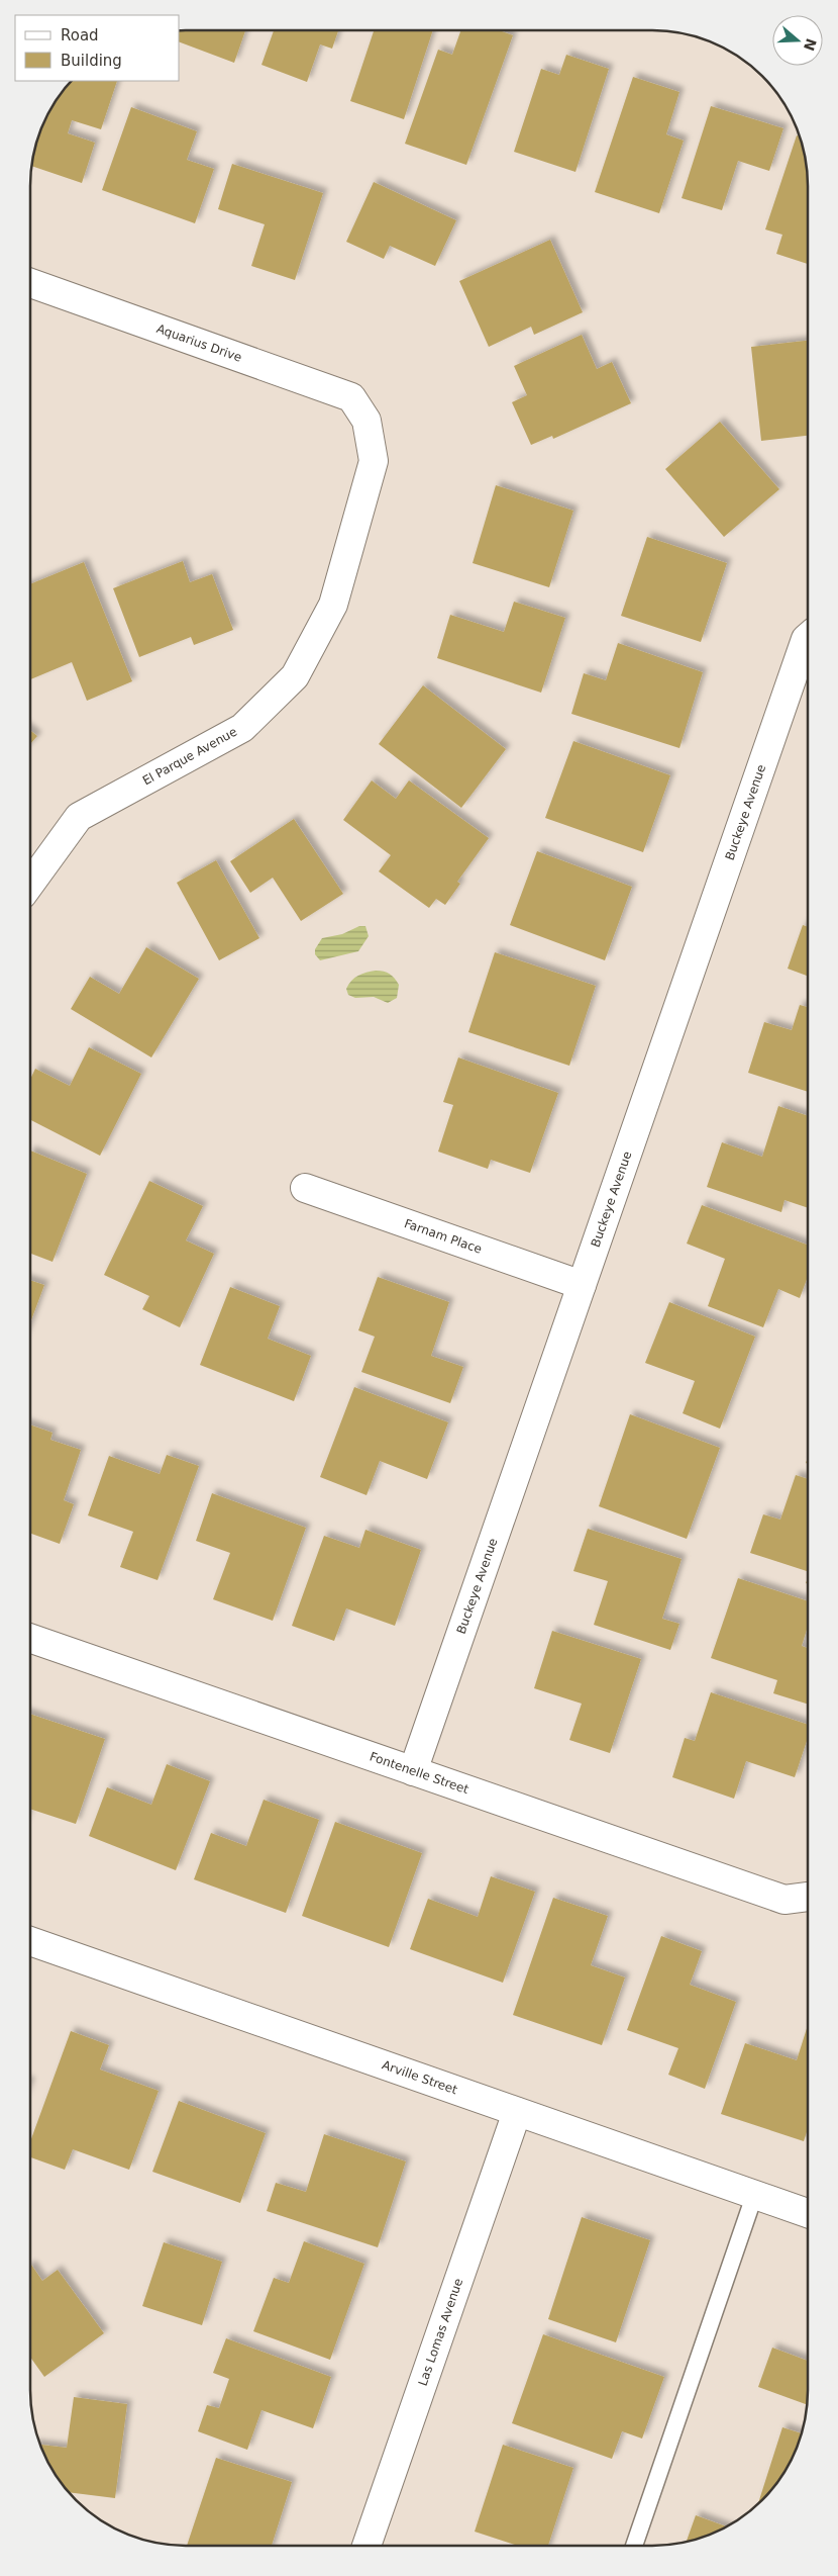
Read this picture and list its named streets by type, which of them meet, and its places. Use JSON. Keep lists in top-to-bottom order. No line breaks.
{"streets":{"street":["Aquarius Drive","El Parque Avenue","Buckeye Avenue","Farnam Place","Fontenelle Street","Arville Street","Las Lomas Avenue"]},"crossings":[["Aquarius Drive","El Parque Avenue"],["Buckeye Avenue","Farnam Place"],["Buckeye Avenue","Fontenelle Street"],["Arville Street","Las Lomas Avenue"]],"legend":["Road","Building"],"north":"right"}
